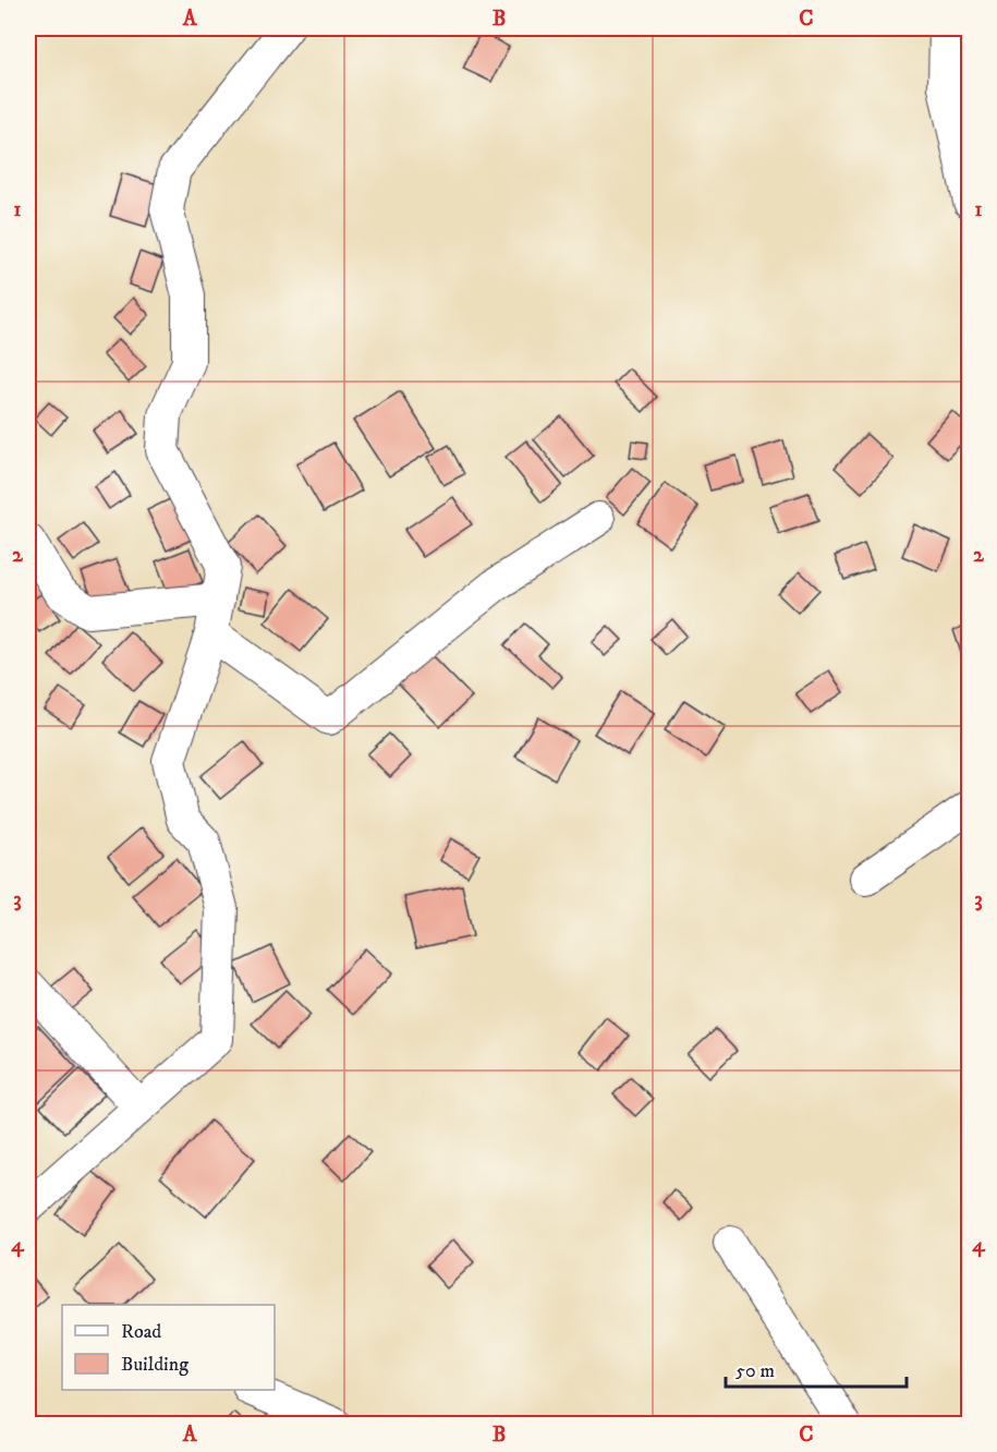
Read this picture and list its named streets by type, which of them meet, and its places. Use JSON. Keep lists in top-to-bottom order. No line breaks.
{"legend":["Road","Building"],"scale_bar":"50 m","grid":{"columns":["A","B","C"],"rows":["1","2","3","4"]}}
